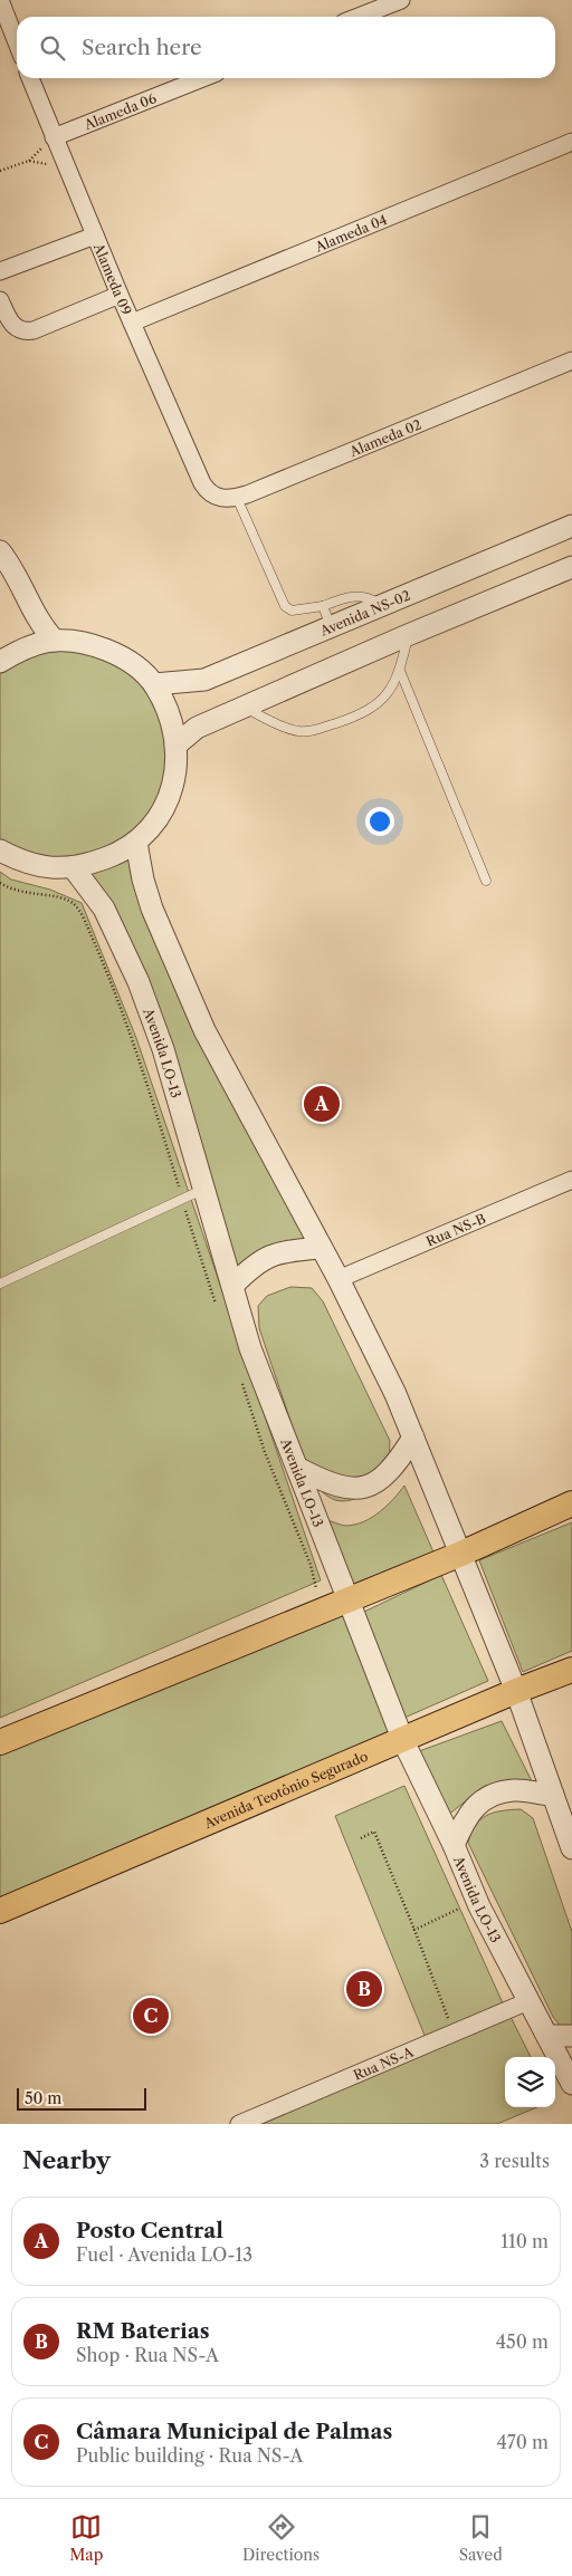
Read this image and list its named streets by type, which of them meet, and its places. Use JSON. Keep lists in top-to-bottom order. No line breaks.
{"streets":{"main road":["Avenida Teotônio Segurado"],"street":["Alameda 06","Alameda 04","Alameda 09","Alameda 02","Avenida NS-02","Avenida LO-13","Rua NS-B","Rua NS-A"]},"crossings":[["Alameda 06","Alameda 09"],["Alameda 04","Alameda 09"],["Alameda 09","Alameda 02"],["Avenida LO-13","Avenida Teotônio Segurado"],["Avenida LO-13","Rua NS-A"]],"scale_bar":"50 m","page":{"search":"Search here","pins":["A","B","C"],"scale":"50 m","heading":["Nearby","3 results"],"list":[{"mark":"A","name":"Posto Central","note":"Fuel · Avenida LO-13","value":"110 m"},{"mark":"B","name":"RM Baterias","note":"Shop · Rua NS-A","value":"450 m"},{"mark":"C","name":"Câmara Municipal de Palmas","note":"Public building · Rua NS-A","value":"470 m"}],"nav":["Map","Directions","Saved"]}}
